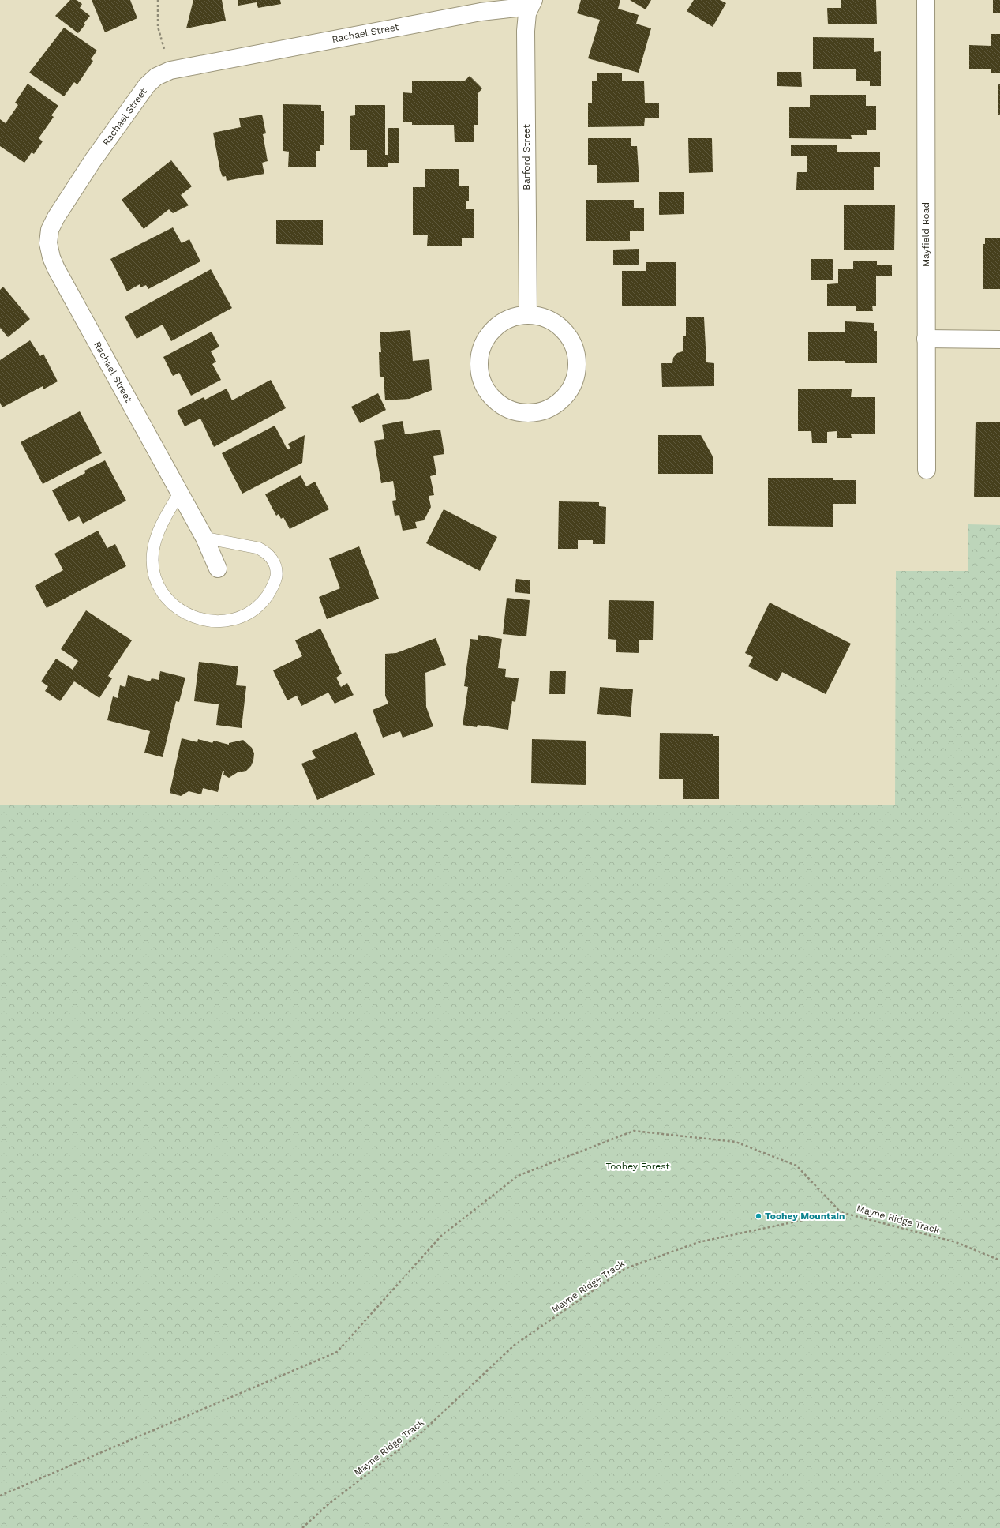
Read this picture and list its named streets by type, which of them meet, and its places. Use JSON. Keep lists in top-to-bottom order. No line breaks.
{"streets":{"street":["Rachael Street","Barford Street","Mayfield Road"],"path":["Mayne Ridge Track"]},"crossings":[["Rachael Street","Barford Street"]],"parks":["Toohey Forest"],"places":["Toohey Mountain"]}
